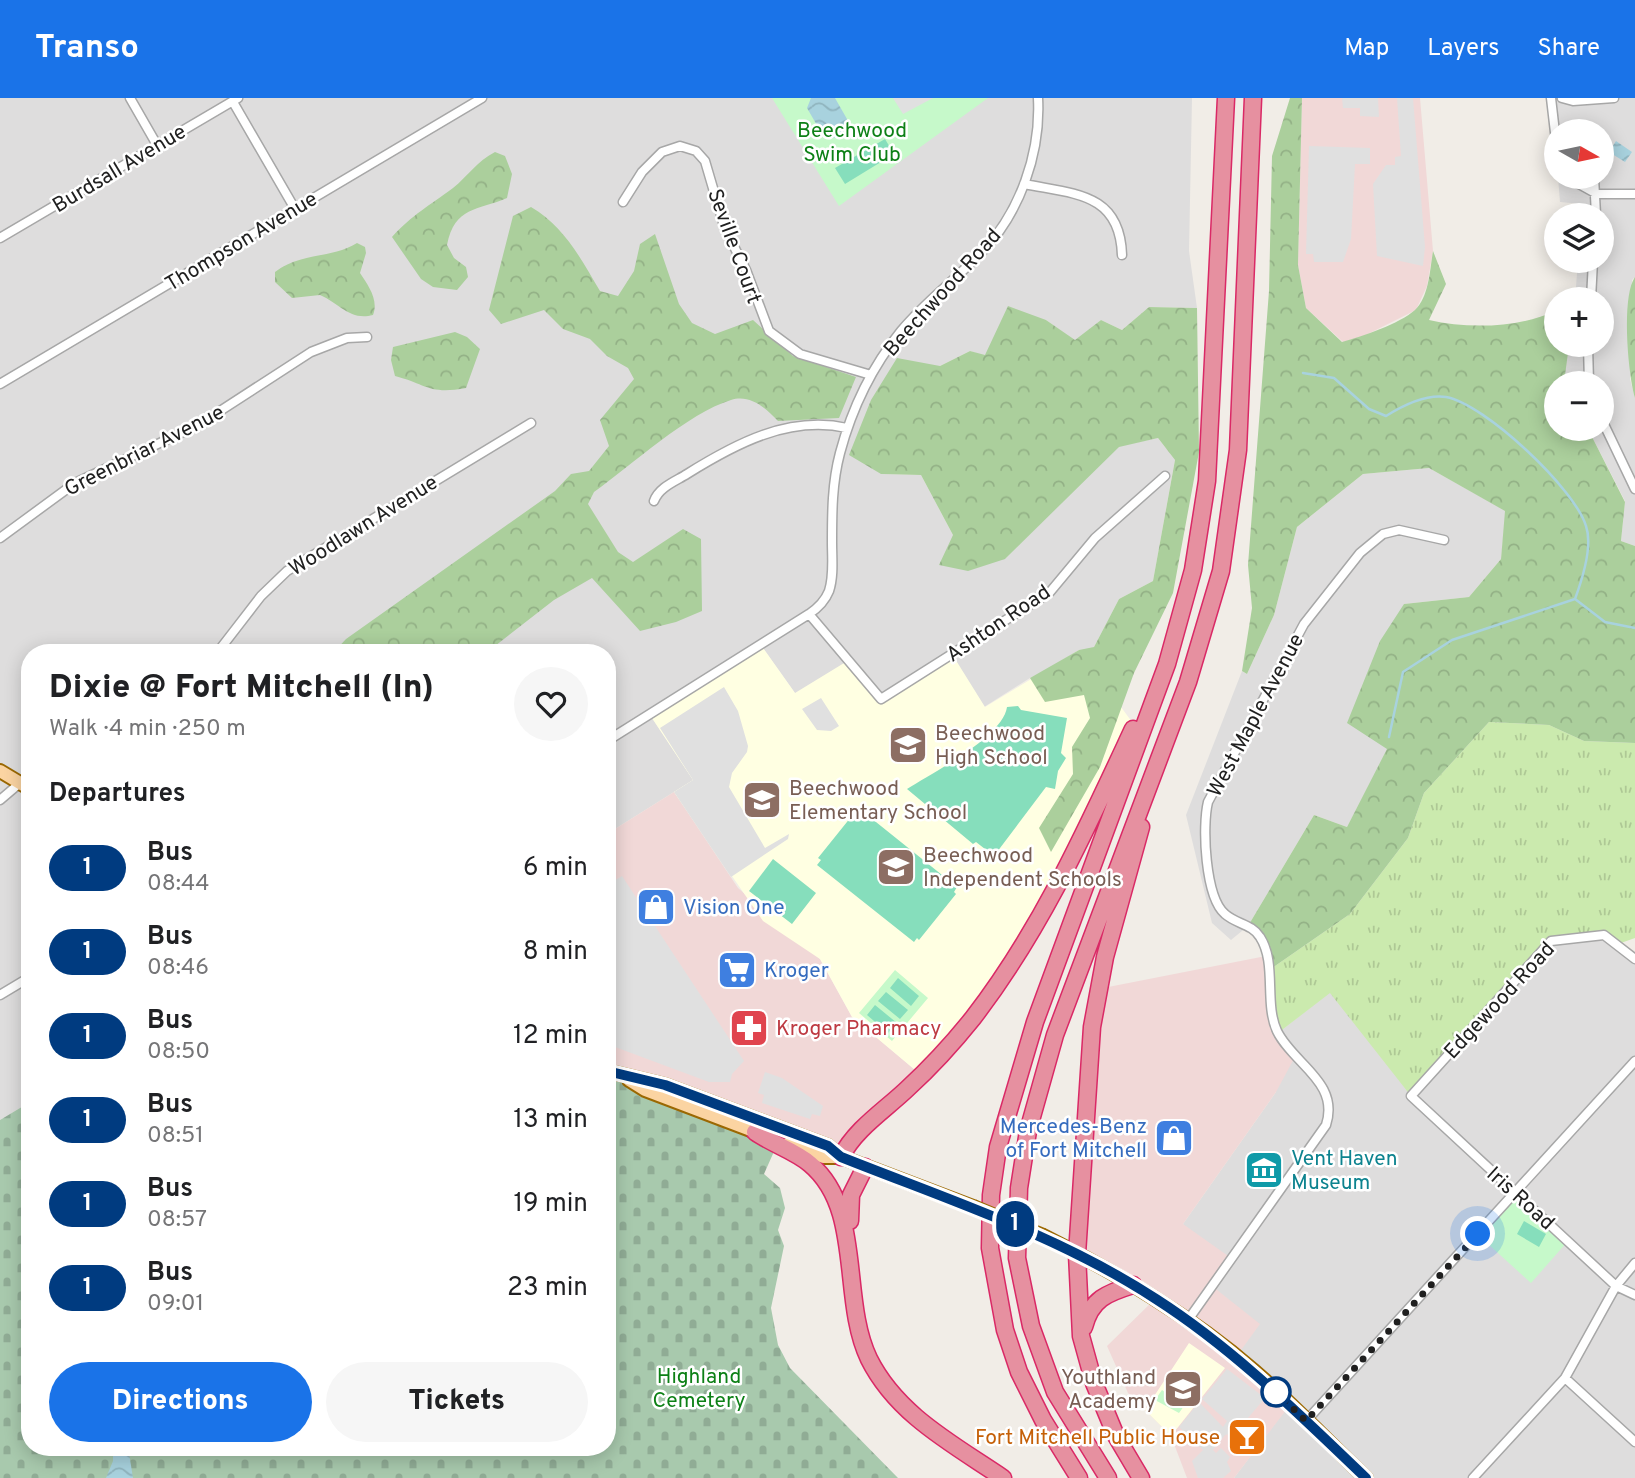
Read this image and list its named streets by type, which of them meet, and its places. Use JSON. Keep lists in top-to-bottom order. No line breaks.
{"streets":{"street":["Burdsall Avenue","Thompson Avenue","Seville Court","Beechwood Road","Greenbriar Avenue","Woodlawn Avenue","Ashton Road","West Maple Avenue","Edgewood Road","Iris Road"]},"crossings":[["Seville Court","Beechwood Road"],["Beechwood Road","Ashton Road"],["Edgewood Road","Iris Road"]],"parks":["Beechwood Swim Club","Highland Cemetery"],"places":{"school or university":["Beechwood High School","Beechwood Elementary School","Beechwood Independent Schools","Youthland Academy"],"shop":["Vision One","Mercedes-Benz of Fort Mitchell"],"supermarket":["Kroger"],"pharmacy":["Kroger Pharmacy"],"museum":["Vent Haven Museum"],"bar":["Fort Mitchell Public House"]},"lines":["bus line 1"],"north":"right","page":{"header":"Transo","nav":["Map","Layers","Share"],"on_map":"1","map_buttons":["+","−"],"heading":[["Dixie @ Fort Mitchell (In)","Walk · 4 min · 250 m"],"Departures"],"list":[{"mark":"1","name":"Bus","note":"08:44","value":"6 min"},{"mark":"1","name":"Bus","note":"08:46","value":"8 min"},{"mark":"1","name":"Bus","note":"08:50","value":"12 min"},{"mark":"1","name":"Bus","note":"08:51","value":"13 min"},{"mark":"1","name":"Bus","note":"08:57","value":"19 min"},{"mark":"1","name":"Bus","note":"09:01","value":"23 min"}],"buttons":["Directions","Tickets"]}}
